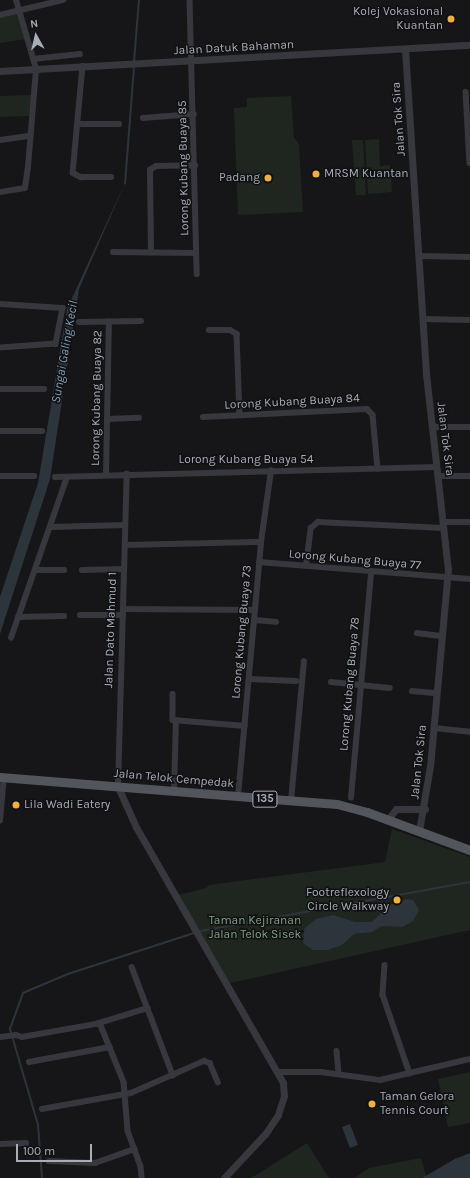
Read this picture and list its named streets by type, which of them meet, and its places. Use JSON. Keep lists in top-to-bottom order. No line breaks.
{"streets":{"main road":["Jalan Telok Cempedak","135"],"street":["Jalan Datuk Bahaman","Jalan Tok Sira","Lorong Kubang Buaya 85","Lorong Kubang Buaya 82","Lorong Kubang Buaya 84","Lorong Kubang Buaya 54","Lorong Kubang Buaya 77","Jalan Dato Mahmud 1","Lorong Kubang Buaya 73","Lorong Kubang Buaya 78"]},"crossings":[["Jalan Datuk Bahaman","Jalan Tok Sira"],["Jalan Datuk Bahaman","Lorong Kubang Buaya 85"],["Jalan Tok Sira","Lorong Kubang Buaya 54"],["Jalan Tok Sira","Lorong Kubang Buaya 77"],["Jalan Tok Sira","Jalan Telok Cempedak"],["Lorong Kubang Buaya 82","Lorong Kubang Buaya 54"],["Lorong Kubang Buaya 84","Lorong Kubang Buaya 54"],["Lorong Kubang Buaya 54","Jalan Dato Mahmud 1"],["Lorong Kubang Buaya 54","Lorong Kubang Buaya 73"],["Lorong Kubang Buaya 77","Lorong Kubang Buaya 73"],["Lorong Kubang Buaya 77","Lorong Kubang Buaya 78"],["Jalan Dato Mahmud 1","Jalan Telok Cempedak"],["Lorong Kubang Buaya 73","Jalan Telok Cempedak"]],"water":["Sungai Galing Kecil"],"parks":["Taman Kejiranan Jalan Telok Sisek"],"places":["Kolej Vokasional Kuantan","MRSM Kuantan","Padang","Lila Wadi Eatery","Footreflexology Circle Walkway","Taman Gelora Tennis Court"],"scale_bar":"100 m","north":"top"}
